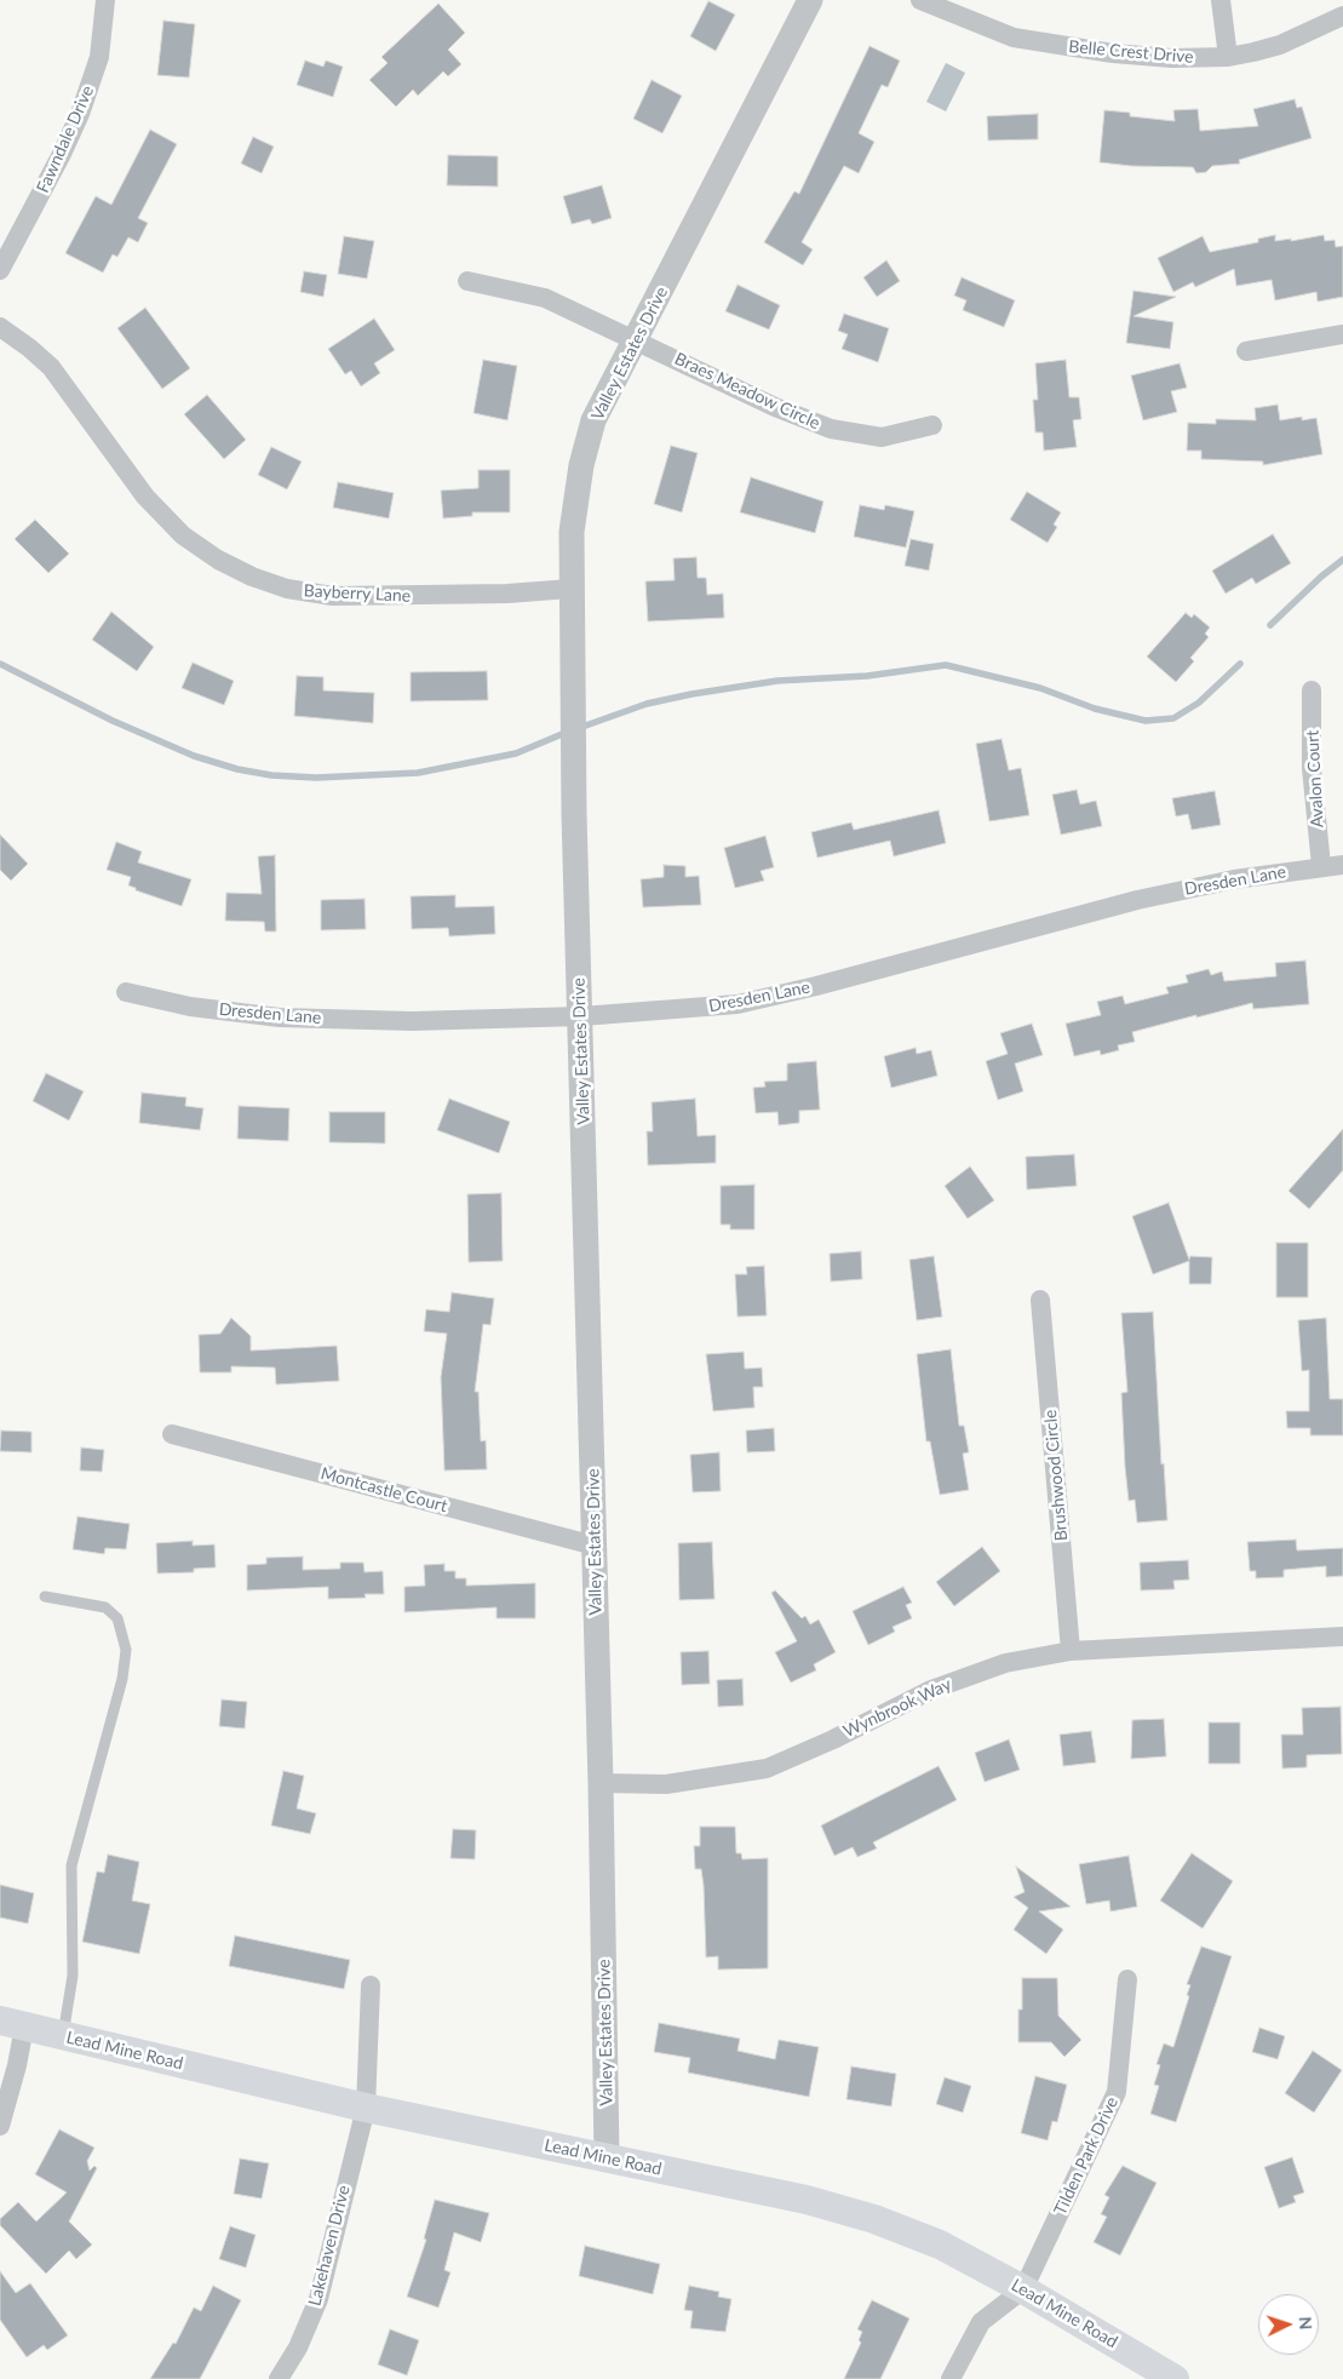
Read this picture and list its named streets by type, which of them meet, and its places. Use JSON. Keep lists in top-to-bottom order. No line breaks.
{"streets":{"main road":["Lead Mine Road"],"street":["Belle Crest Drive","Fawndale Drive","Valley Estates Drive","Braes Meadow Circle","Bayberry Lane","Avalon Court","Dresden Lane","Brushwood Circle","Montcastle Court","Wynbrook Way","Tilden Park Drive","Lakehaven Drive"]},"crossings":[["Valley Estates Drive","Braes Meadow Circle"],["Valley Estates Drive","Bayberry Lane"],["Valley Estates Drive","Dresden Lane"],["Valley Estates Drive","Montcastle Court"],["Valley Estates Drive","Wynbrook Way"],["Valley Estates Drive","Lead Mine Road"],["Avalon Court","Dresden Lane"],["Brushwood Circle","Wynbrook Way"],["Lead Mine Road","Tilden Park Drive"],["Lead Mine Road","Lakehaven Drive"]],"north":"right"}
